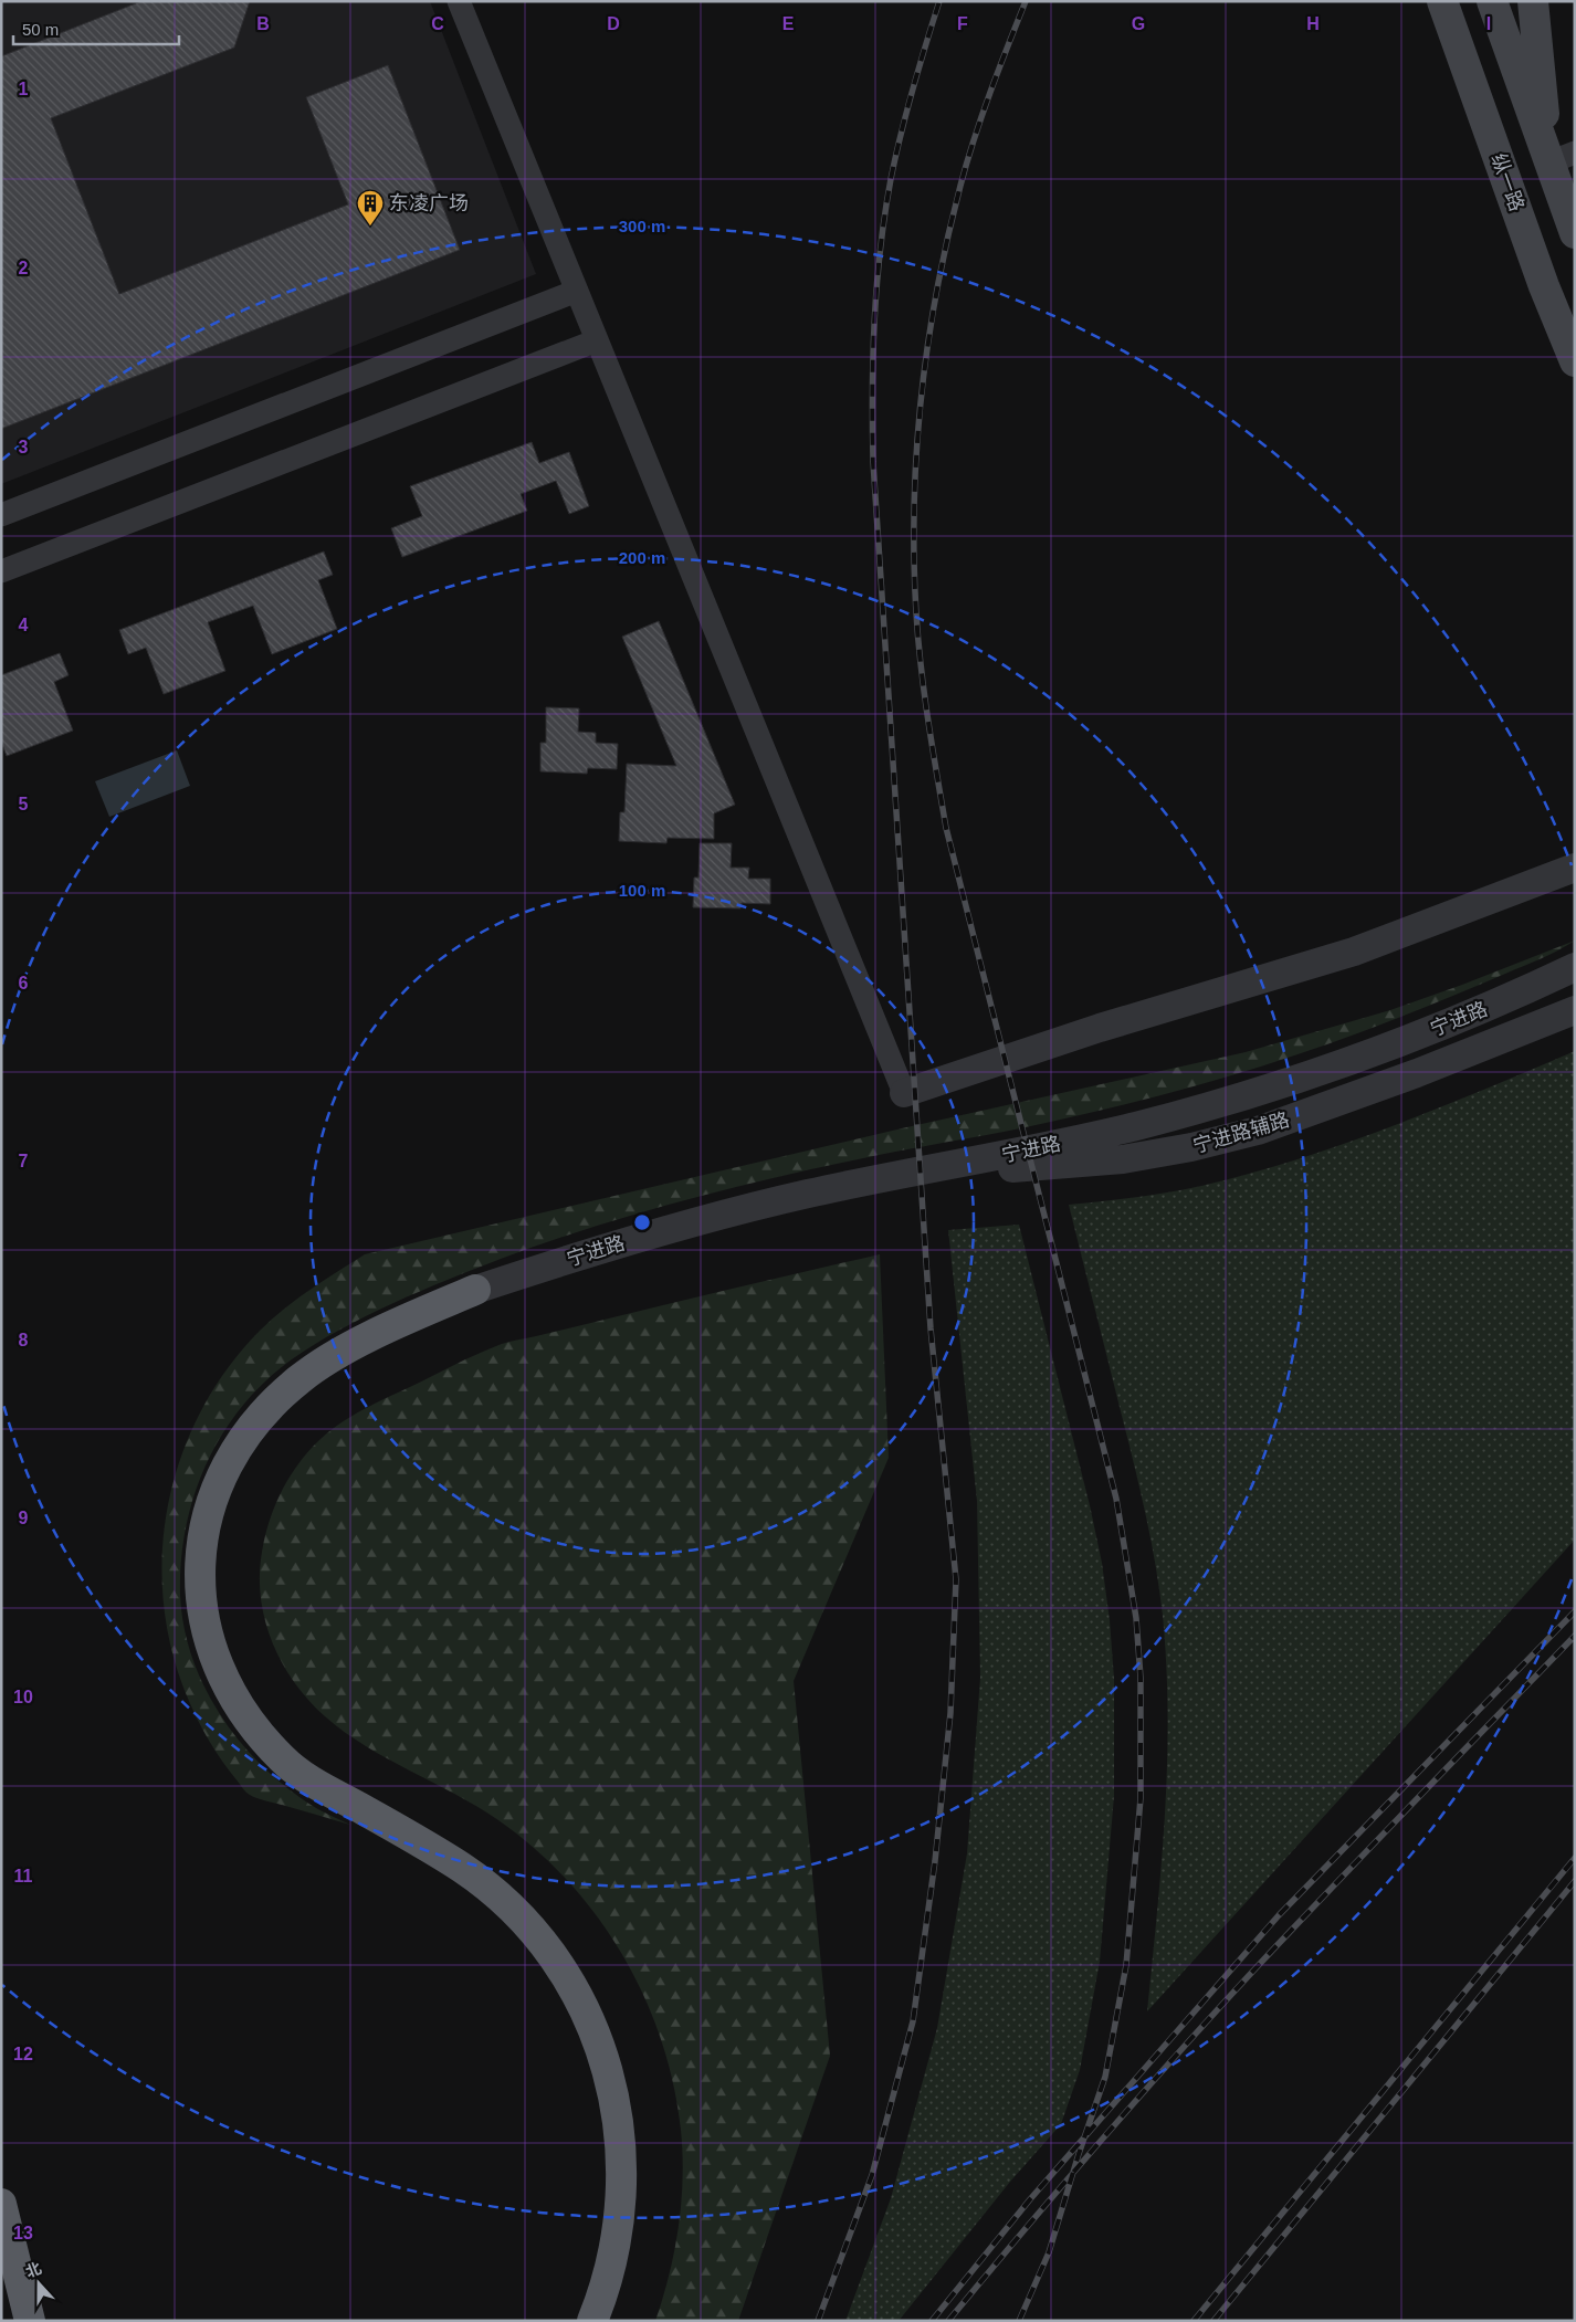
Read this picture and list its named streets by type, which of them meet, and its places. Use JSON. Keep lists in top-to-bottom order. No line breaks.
{"streets":{"main road":["纵一路"],"street":["宁进路","宁进路辅路"]},"crossings":[["宁进路","宁进路辅路"]],"places":{"building":["东凌广场"]},"scale_bar":"50 m","north":"top","grid":{"columns":["B","C","D","E","F","G","H","I"],"rows":["1","2","3","4","5","6","7","8","9","10","11","12","13"]},"rings":["300 m","200 m","100 m"]}
